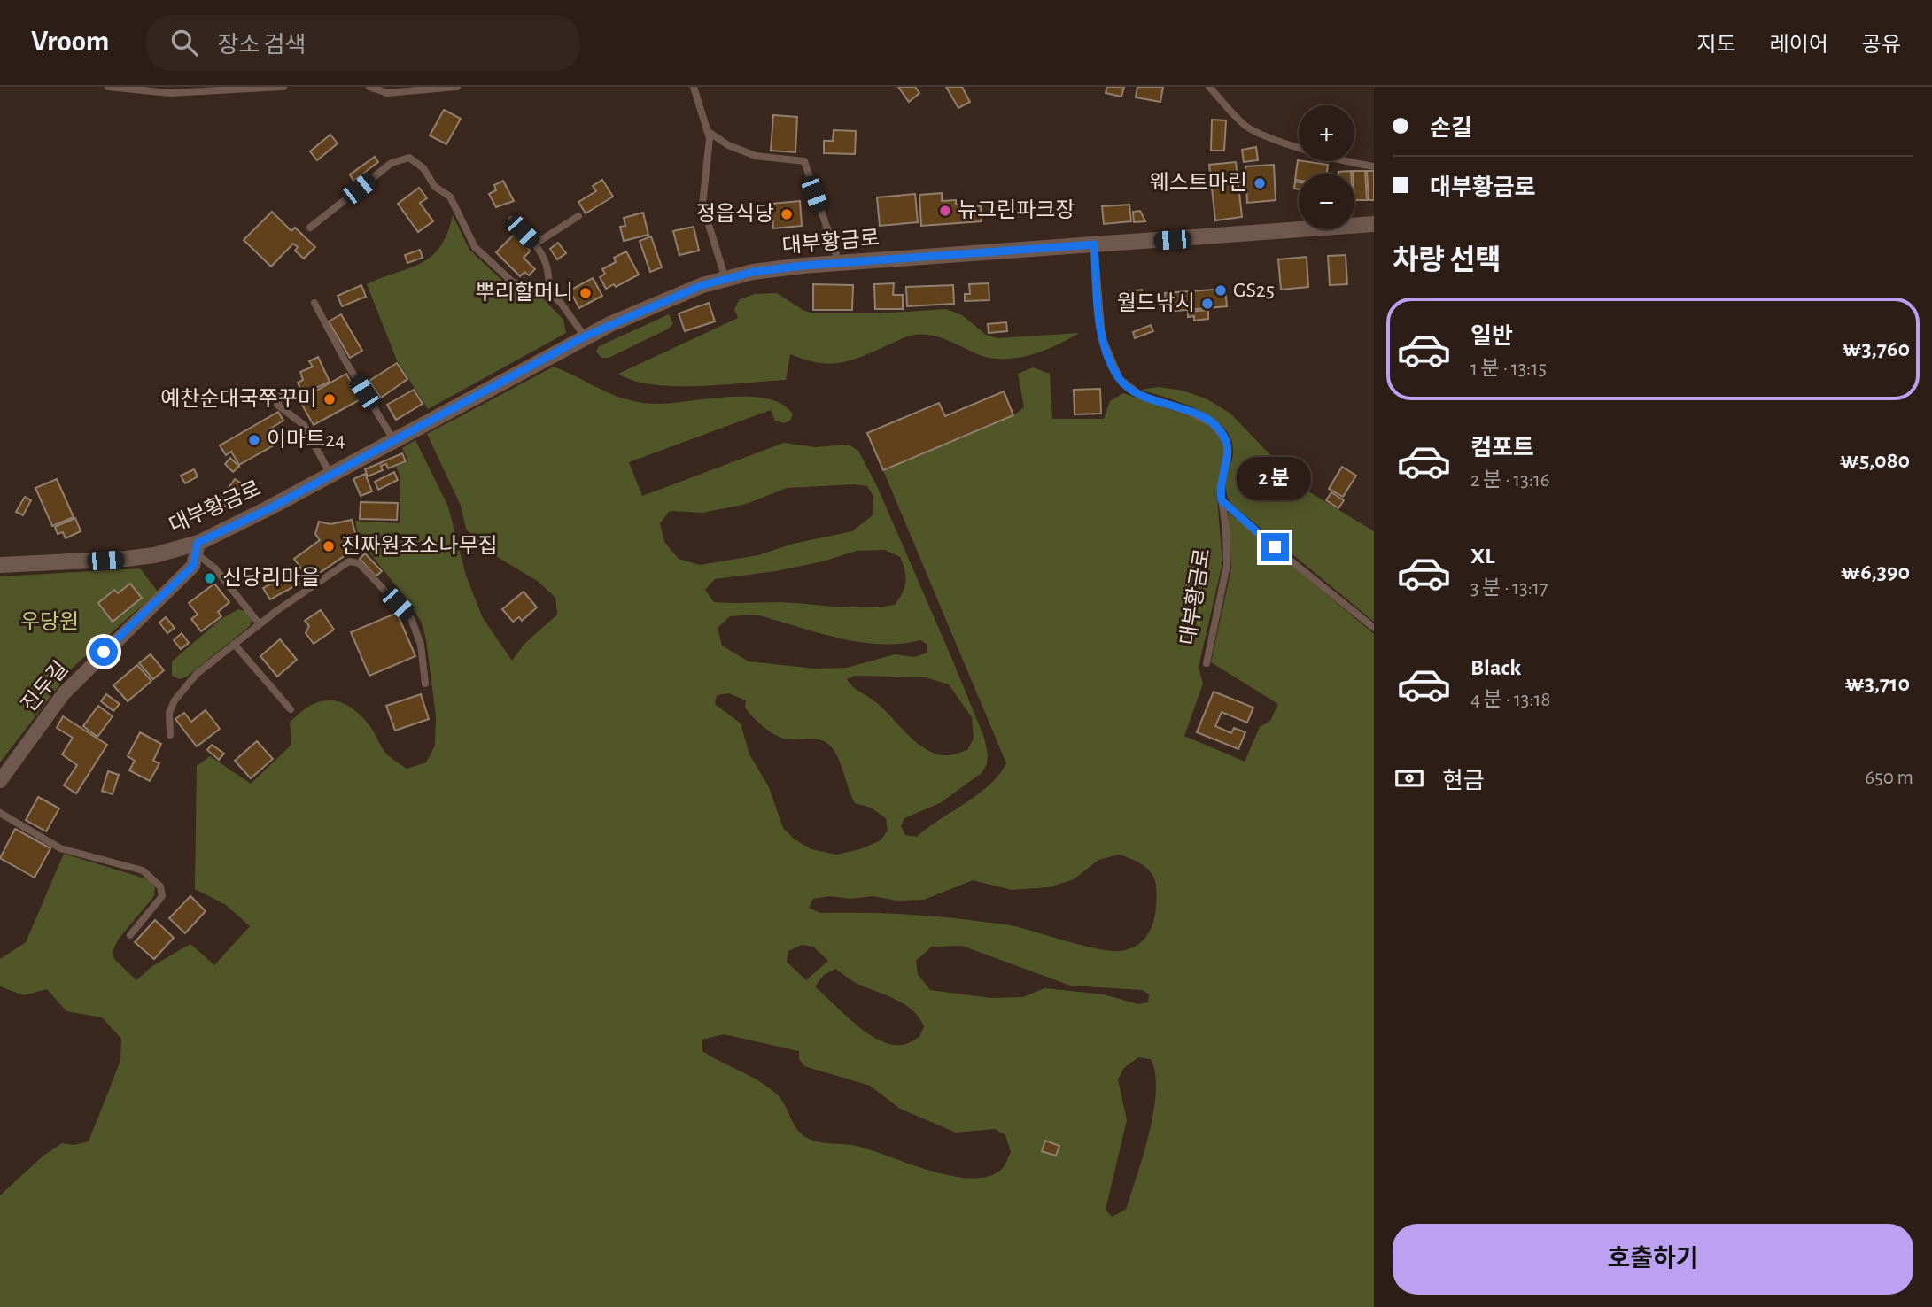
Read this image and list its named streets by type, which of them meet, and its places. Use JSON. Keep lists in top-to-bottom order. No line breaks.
{"streets":{"main road":["대부황금로"],"street":["진두길"]},"crossings":[["대부황금로","진두길"]],"parks":["우당원"],"places":["웨스트마린","뉴그린파크장","정읍식당","GS25","뿌리할머니","월드낚시","예찬순대국쭈꾸미","이마트24","진짜원조소나무집","신당리마을"],"page":{"header":"Vroom","search":"장소 검색","nav":["지도","레이어","공유"],"banner":["손길","대부황금로"],"map_buttons":["+","−"],"heading":"차량 선택","list":[{"name":"일반","note":"1 분 · 13:15","value":"₩3,760"},{"name":"컴포트","note":"2 분 · 13:16","value":"₩5,080"},{"name":"XL","note":"3 분 · 13:17","value":"₩6,390"},{"name":"Black","note":"4 분 · 13:18","value":"₩3,710"}],"bubble":"2 분","pay":["현금","650 m"],"buttons":"호출하기"}}
